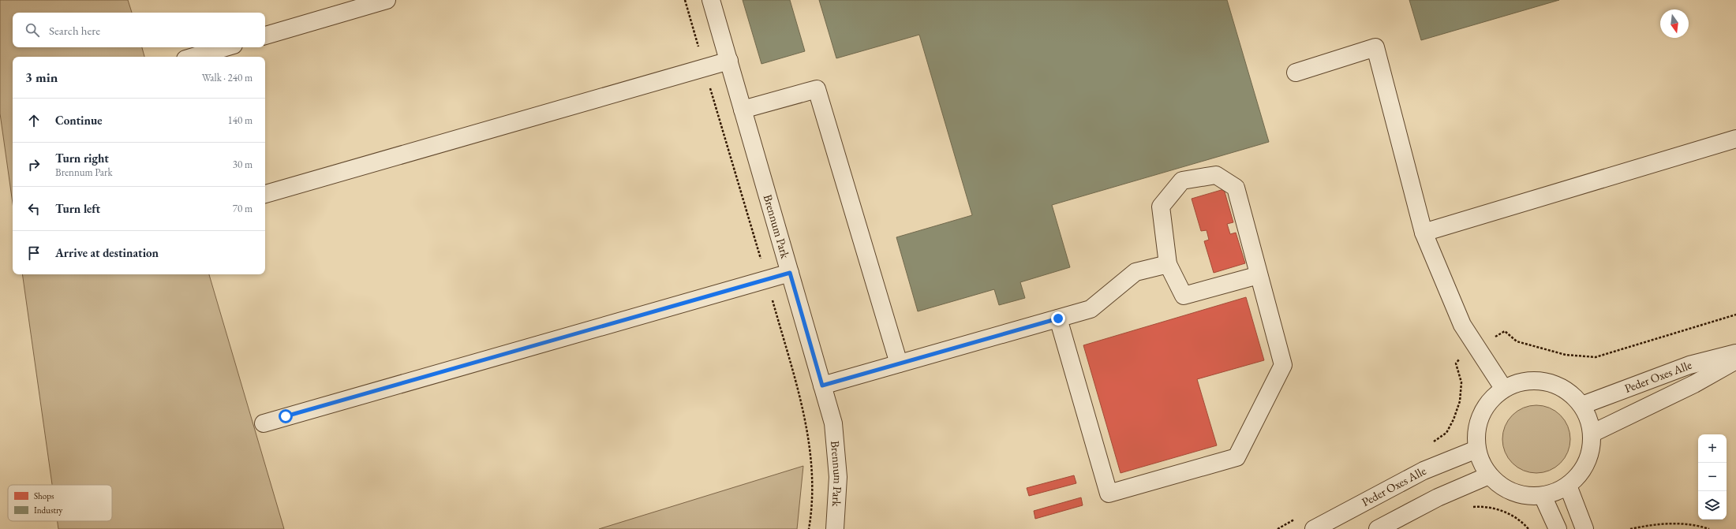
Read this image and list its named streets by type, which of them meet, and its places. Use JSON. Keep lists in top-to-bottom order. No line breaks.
{"streets":{"street":["Brennum Park","Peder Oxes Alle"]},"legend":["Shops","Industry"],"north":"bottom","page":{"search":"Search here","heading":["3 min","Walk · 240 m"],"list":[["Continue","140 m"],["Turn right","Brennum Park","30 m"],["Turn left","70 m"],"Arrive at destination"],"map_buttons":["+","−"]}}
